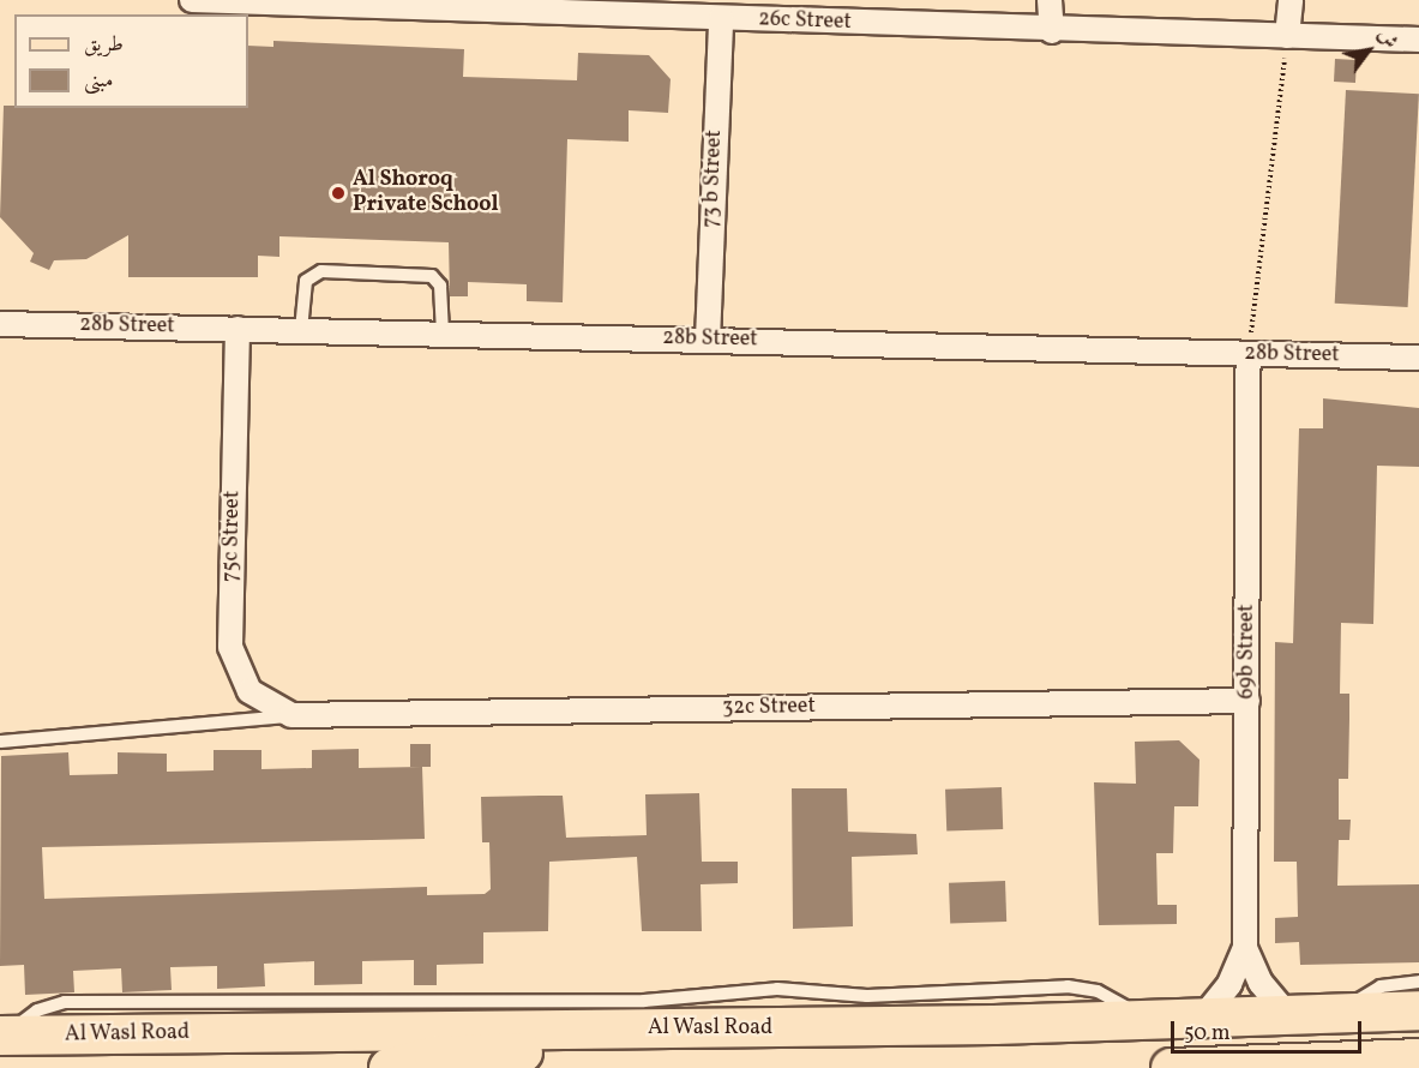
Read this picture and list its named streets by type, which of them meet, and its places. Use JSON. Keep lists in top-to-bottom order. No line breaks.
{"streets":{"main road":["Al Wasl Road"],"street":["26c Street","73 b Street","28b Street","75c Street","69b Street","32c Street"]},"crossings":[["26c Street","73 b Street"],["73 b Street","28b Street"],["28b Street","75c Street"],["28b Street","69b Street"],["75c Street","32c Street"],["69b Street","32c Street"],["69b Street","Al Wasl Road"]],"places":["Al Shoroq Private School"],"legend":["طريق","مبنى"],"scale_bar":"50 m","north":"top right"}
